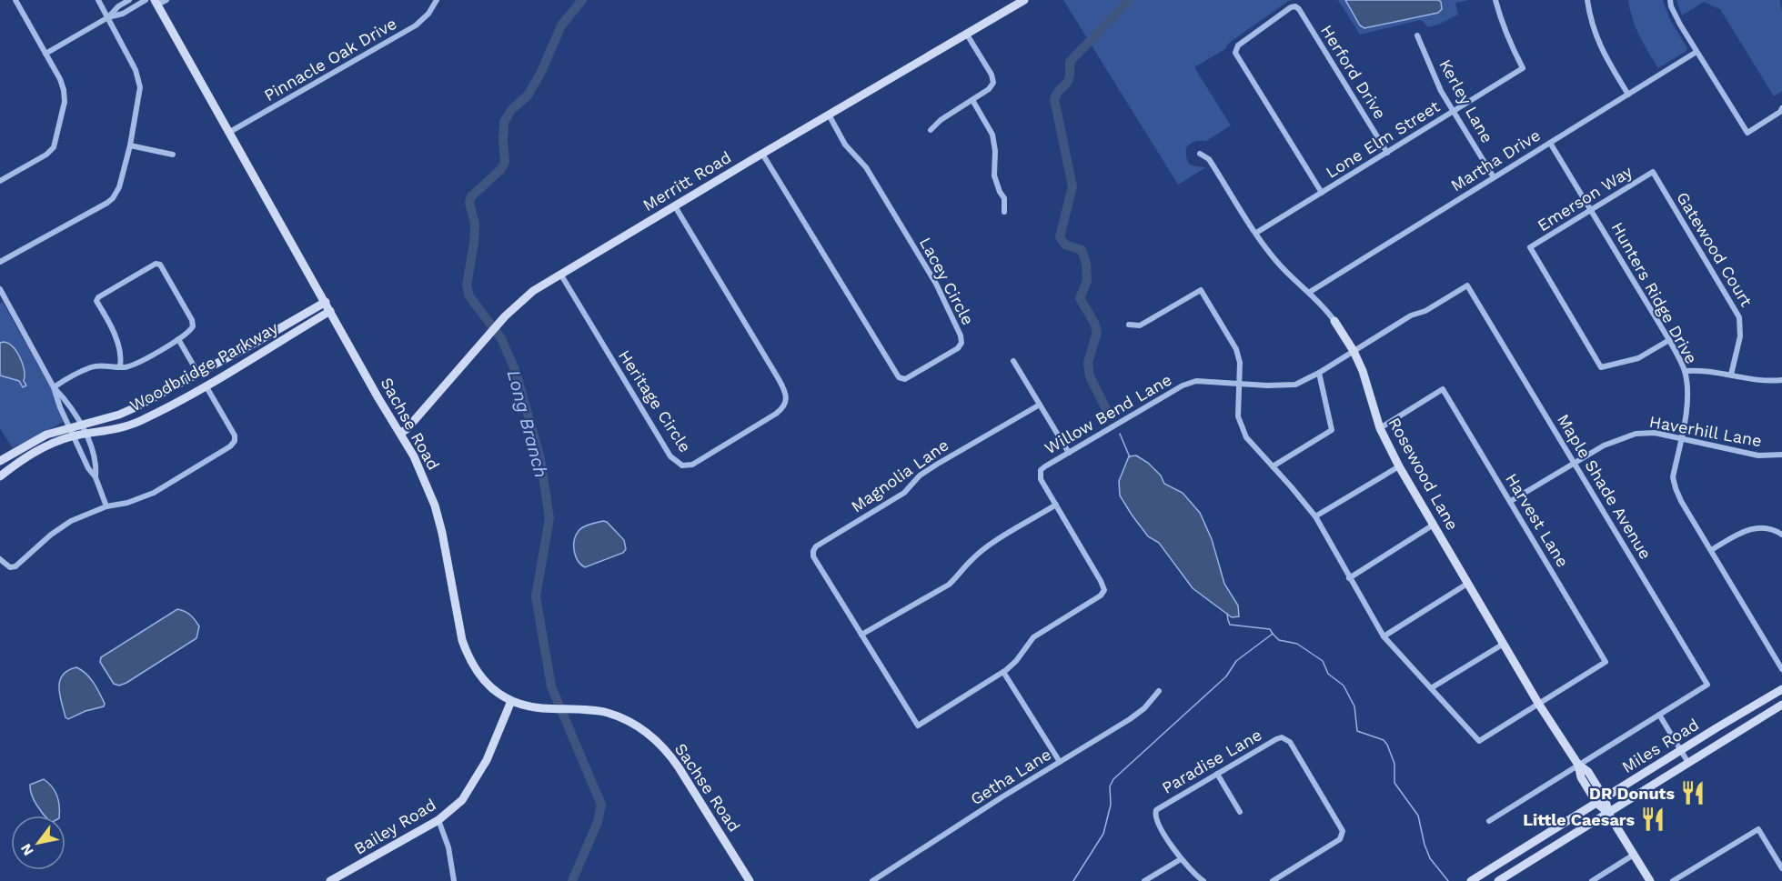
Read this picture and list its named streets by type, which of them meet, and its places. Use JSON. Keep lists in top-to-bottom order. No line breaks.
{"streets":{"main road":["Merritt Road","Woodbridge Parkway","Sachse Road","Rosewood Lane","Miles Road","Bailey Road"],"street":["Pinnacle Oak Drive","Herford Drive","Kerley Lane","Lone Elm Street","Martha Drive","Emerson Way","Gatewood Court","Lacey Circle","Hunters Ridge Drive","Heritage Circle","Willow Bend Lane","Haverhill Lane","Magnolia Lane","Maple Shade Avenue","Harvest Lane","Paradise Lane","Getha Lane"]},"crossings":[["Pinnacle Oak Drive","Sachse Road"],["Herford Drive","Lone Elm Street"],["Kerley Lane","Lone Elm Street"],["Kerley Lane","Martha Drive"],["Lone Elm Street","Rosewood Lane"],["Martha Drive","Hunters Ridge Drive"],["Martha Drive","Rosewood Lane"],["Merritt Road","Lacey Circle"],["Merritt Road","Heritage Circle"],["Merritt Road","Sachse Road"],["Emerson Way","Gatewood Court"],["Emerson Way","Hunters Ridge Drive"],["Hunters Ridge Drive","Haverhill Lane"],["Woodbridge Parkway","Sachse Road"],["Willow Bend Lane","Rosewood Lane"],["Willow Bend Lane","Magnolia Lane"],["Willow Bend Lane","Maple Shade Avenue"],["Sachse Road","Bailey Road"],["Haverhill Lane","Maple Shade Avenue"],["Haverhill Lane","Harvest Lane"],["Rosewood Lane","Maple Shade Avenue"],["Rosewood Lane","Harvest Lane"],["Rosewood Lane","Miles Road"]],"water":["Long Branch"],"places":{"restaurant":["DR Donuts","Little Caesars"]},"north":"bottom left"}
